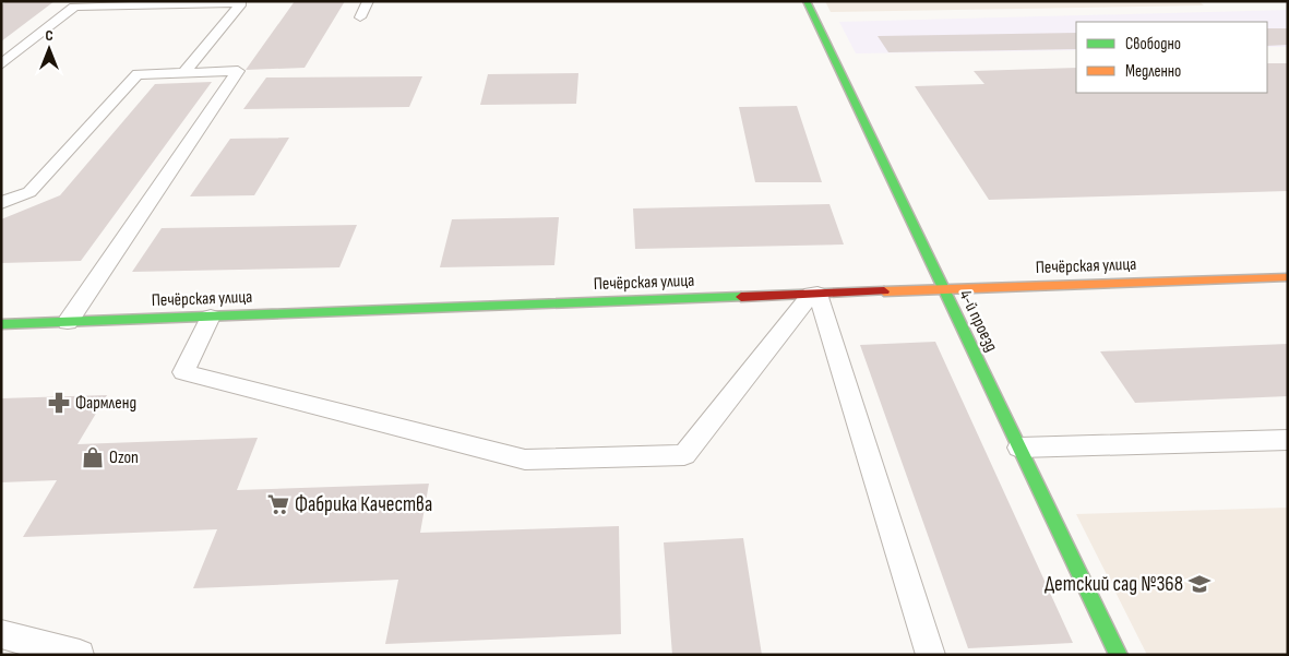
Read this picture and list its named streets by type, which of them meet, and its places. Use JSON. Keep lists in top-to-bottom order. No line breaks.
{"streets":{"street":["Печёрская улица","4-й проезд"]},"crossings":[["Печёрская улица","4-й проезд"]],"places":{"pharmacy":["Фармленд"],"shop":["Ozon"],"supermarket":["Фабрика Качества"],"school or university":["Детский сад №368"]},"legend":["Свободно","Медленно"],"north":"top"}
